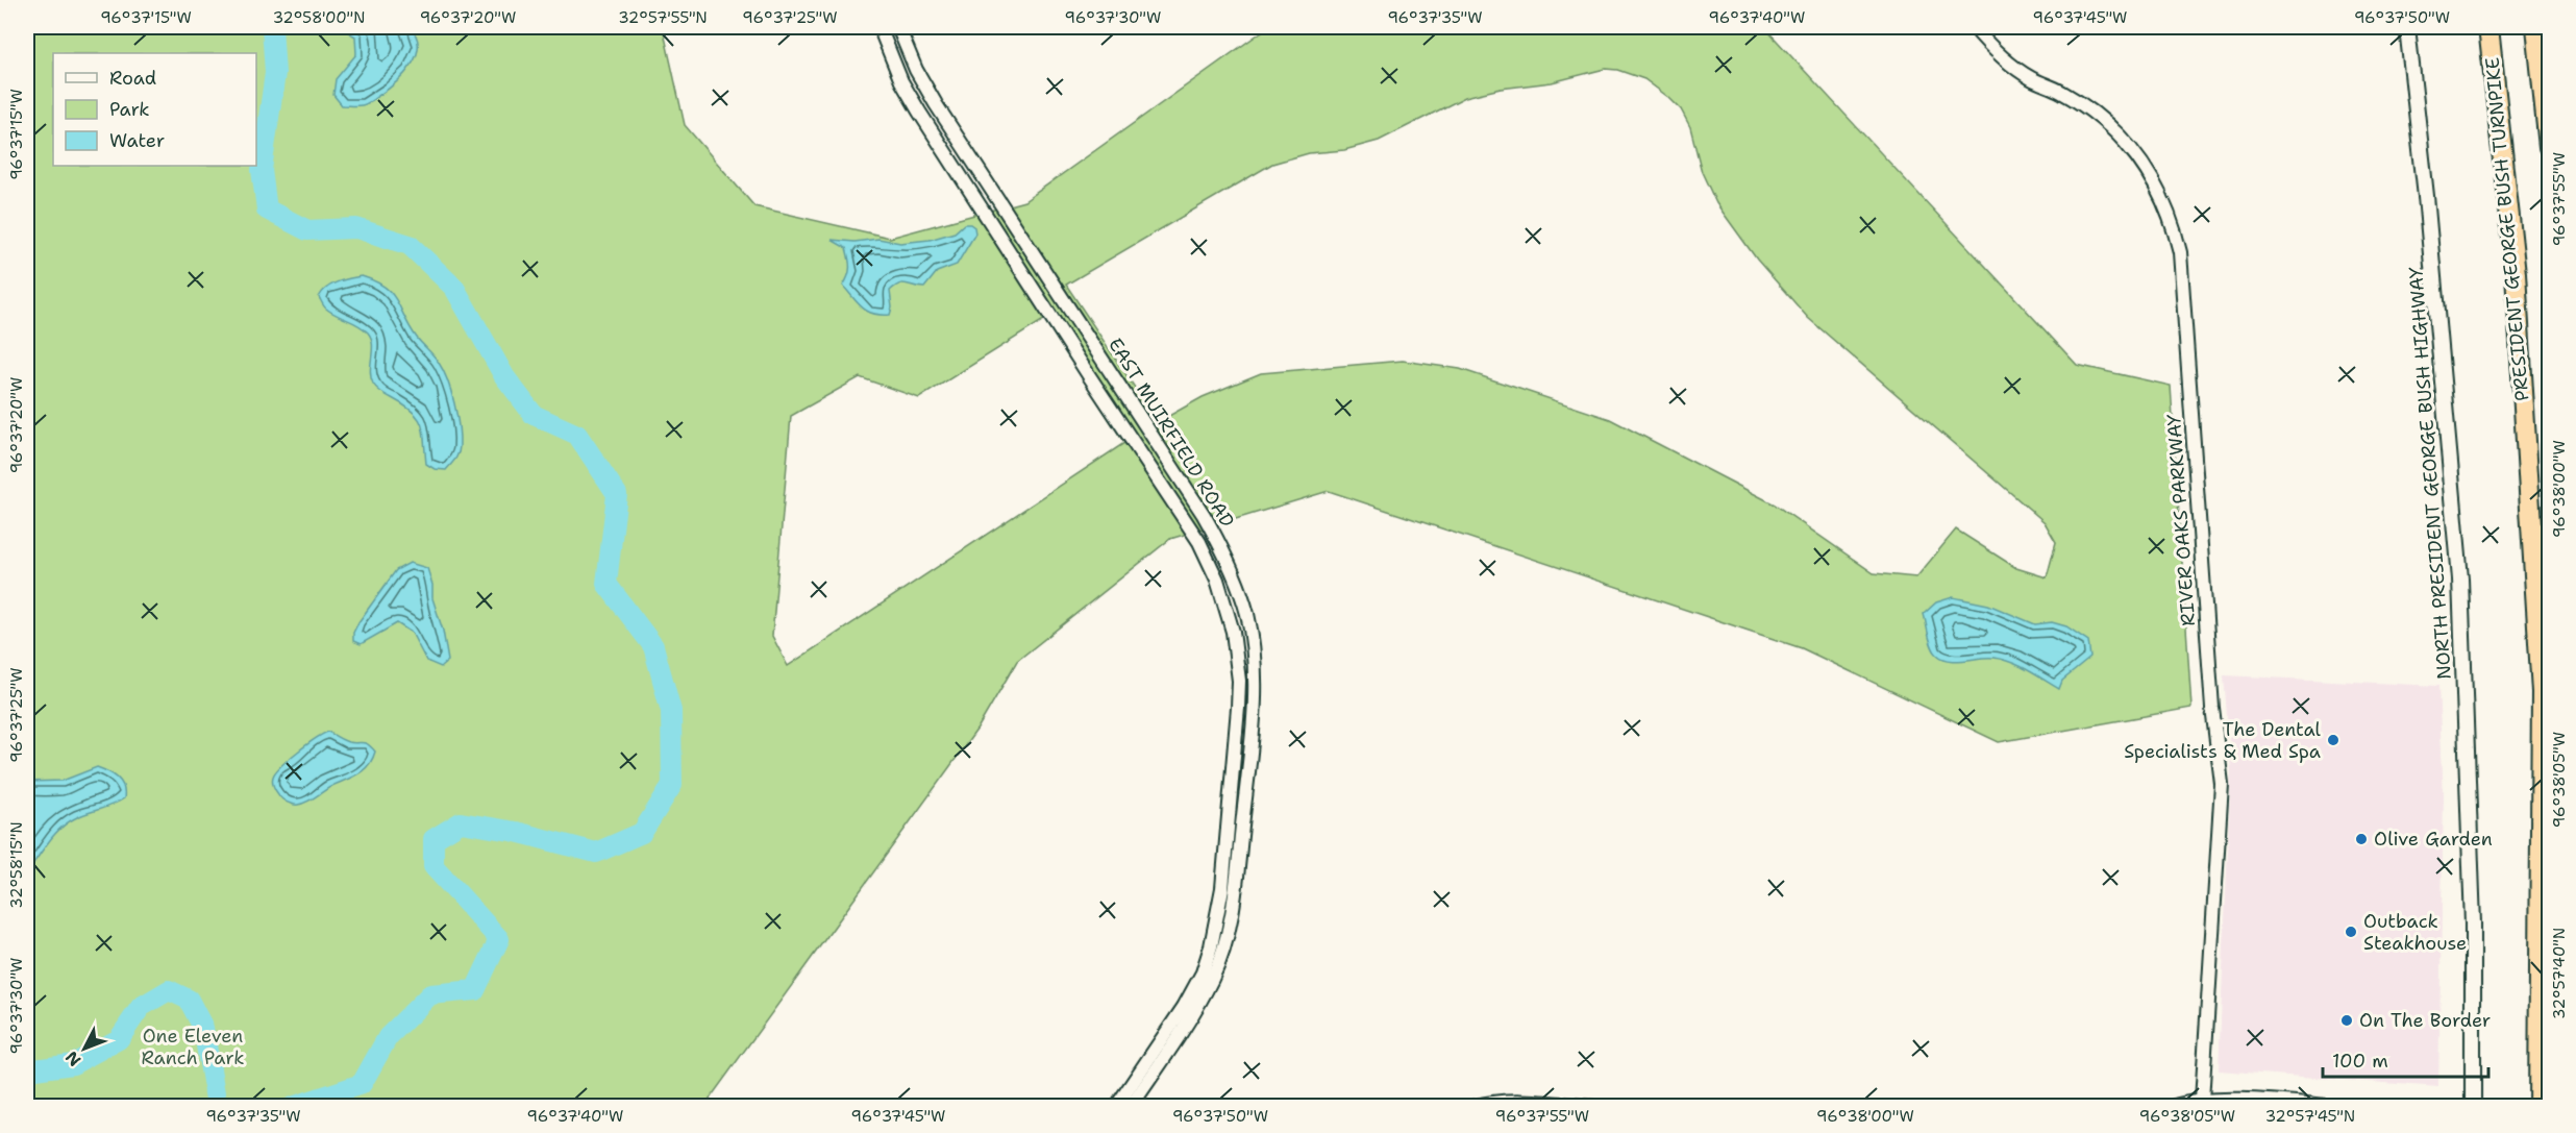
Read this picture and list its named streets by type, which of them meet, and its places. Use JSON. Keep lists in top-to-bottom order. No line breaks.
{"streets":{"highway":["PRESIDENT GEORGE BUSH TURNPIKE"],"main road":["NORTH PRESIDENT GEORGE BUSH HIGHWAY"],"street":["EAST MUIRFIELD ROAD","RIVER OAKS PARKWAY"]},"parks":["One Eleven Ranch Park"],"places":["The Dental Specialists & Med Spa","Olive Garden","Outback Steakhouse","On The Border"],"legend":["Road","Park","Water"],"scale_bar":"100 m","north":"bottom left","coordinates":["96°37'15\"W","32°58'00\"N","96°37'20\"W","32°57'55\"N","96°37'25\"W","96°37'30\"W","96°37'35\"W","96°37'40\"W","96°37'45\"W","96°37'50\"W","96°37'55\"W","96°38'00\"W","96°38'05\"W","32°58'15\"N","32°57'40\"N","32°57'45\"N"]}
